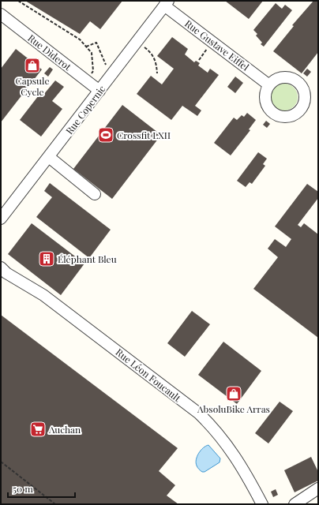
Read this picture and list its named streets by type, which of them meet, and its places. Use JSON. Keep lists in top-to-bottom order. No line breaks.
{"streets":{"street":["Rue Gustave Eiffel","Rue Diderot","Rue Copernic","Rue Léon Foucault"]},"crossings":[["Rue Gustave Eiffel","Rue Copernic"],["Rue Diderot","Rue Copernic"]],"places":{"shop":["Capsule Cycle","AbsoluBike Arras"],"sports":["Crossfit LXII"],"building":["Éléphant Bleu"],"supermarket":["Auchan"]},"scale_bar":"50 m"}
